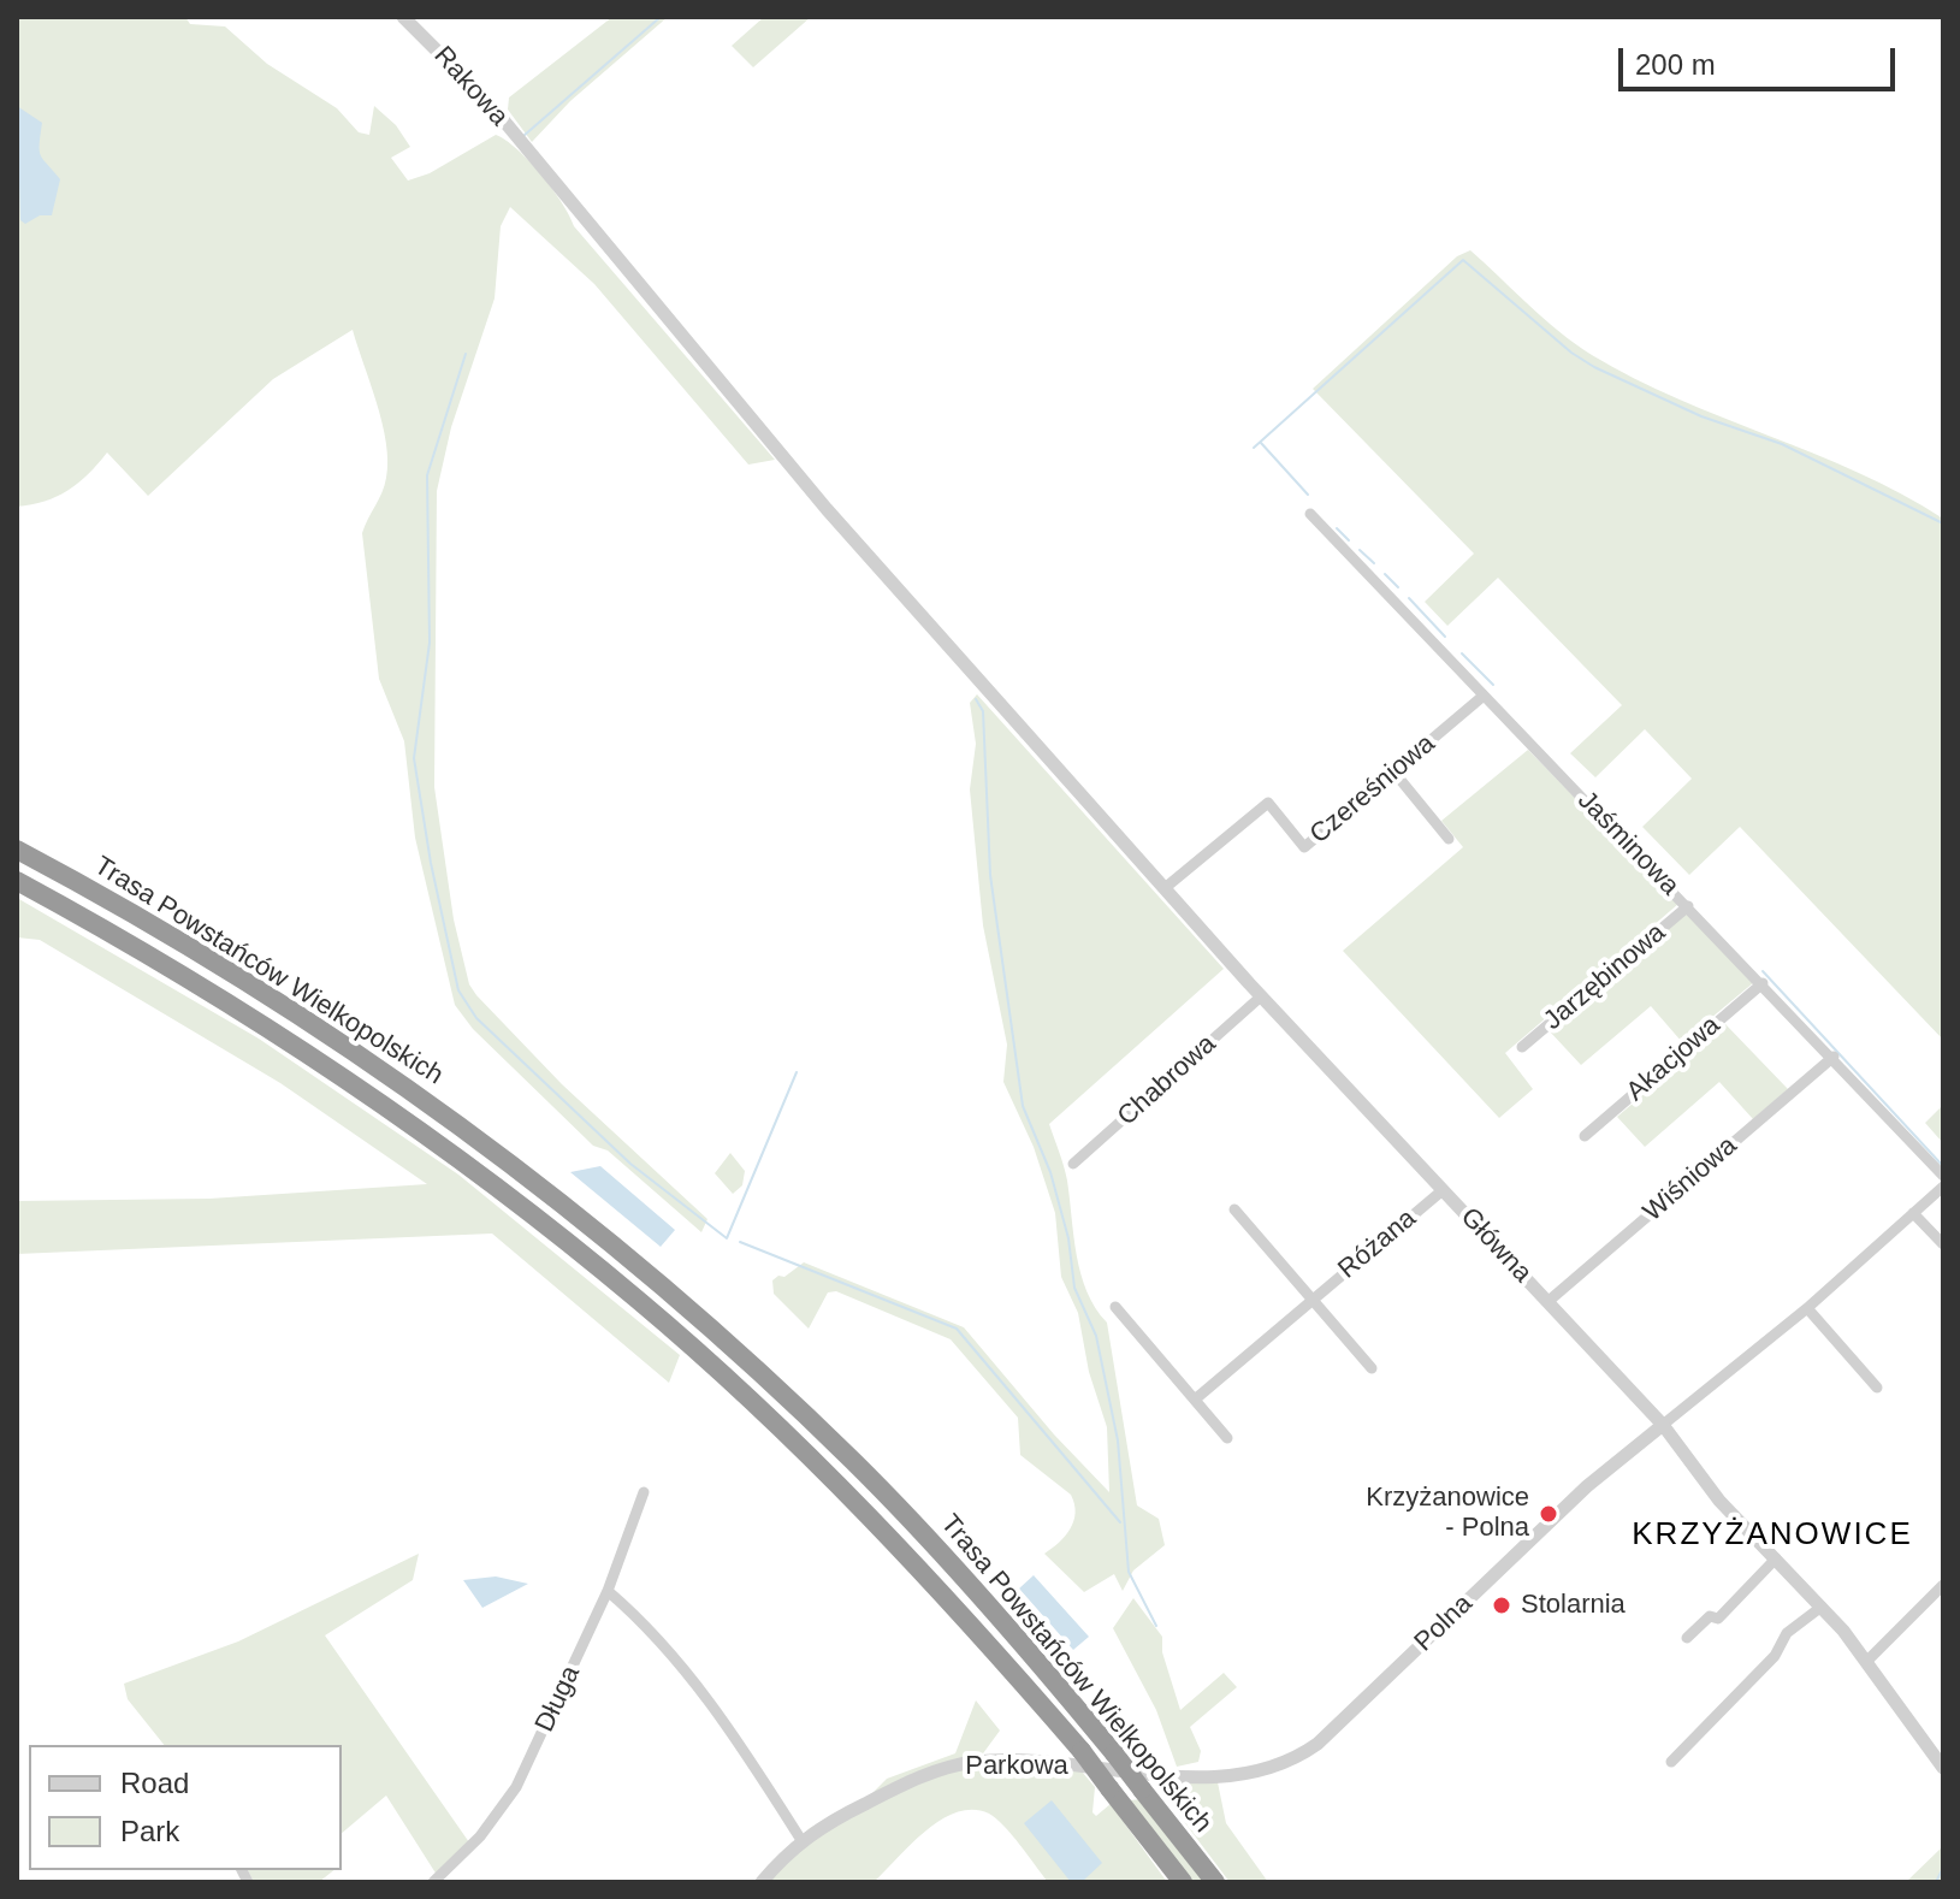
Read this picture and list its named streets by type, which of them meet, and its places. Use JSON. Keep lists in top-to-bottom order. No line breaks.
{"streets":{"highway":["Trasa Powstańców Wielkopolskich"],"street":["Rakowa","Czereśniowa","Jaśminowa","Jarzębinowa","Akacjowa","Chabrowa","Wiśniowa","Różana","Główna","Polna","Długa","Parkowa"]},"crossings":[["Rakowa","Czereśniowa"],["Rakowa","Główna"],["Czereśniowa","Jaśminowa"],["Czereśniowa","Główna"],["Jaśminowa","Jarzębinowa"],["Jaśminowa","Akacjowa"],["Jaśminowa","Wiśniowa"],["Chabrowa","Główna"],["Wiśniowa","Główna"],["Różana","Główna"],["Główna","Polna"],["Polna","Parkowa"]],"districts":["KRZYŻANOWICE"],"places":["Krzyżanowice - Polna","Stolarnia"],"legend":["Road","Park"],"scale_bar":"200 m"}
